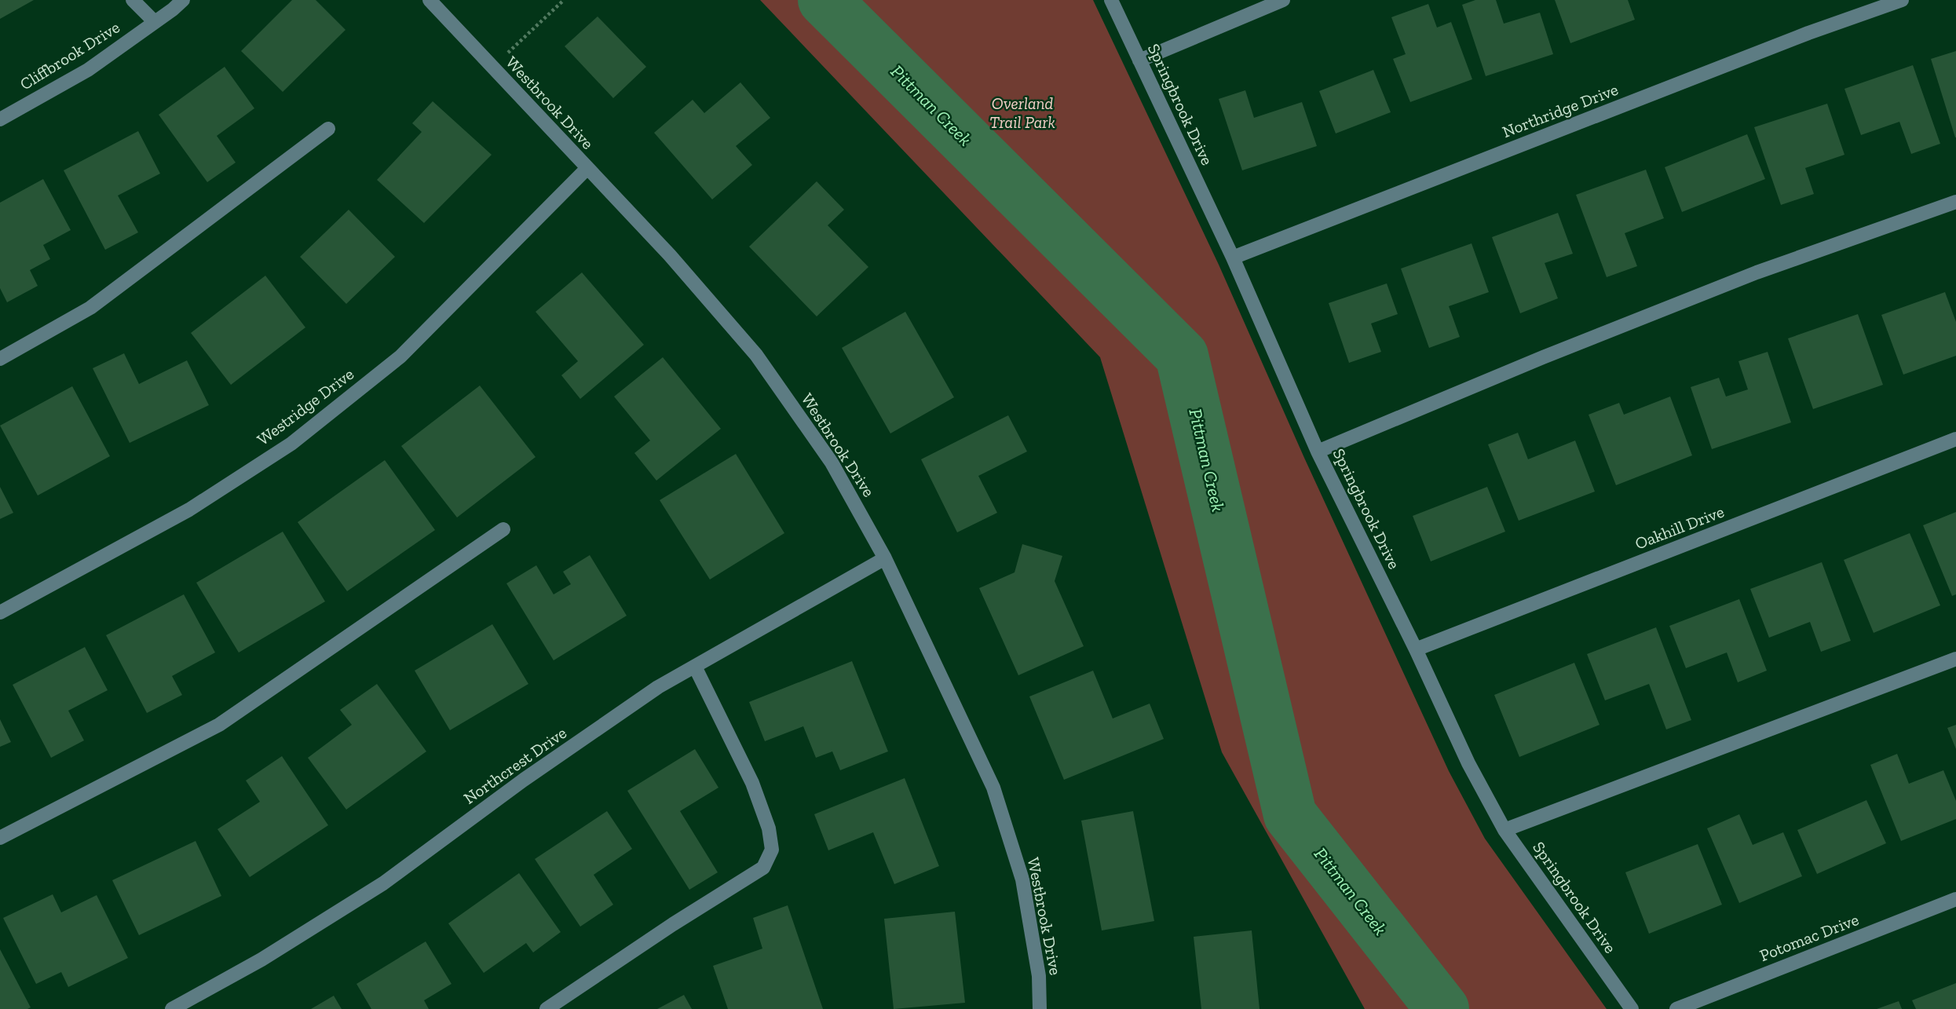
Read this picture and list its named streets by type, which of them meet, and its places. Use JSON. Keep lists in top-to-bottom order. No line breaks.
{"streets":{"street":["Cliffbrook Drive","Westbrook Drive","Springbrook Drive","Northridge Drive","Westridge Drive","Oakhill Drive","Northcrest Drive","Potomac Drive"]},"crossings":[["Westbrook Drive","Westridge Drive"],["Westbrook Drive","Northcrest Drive"],["Springbrook Drive","Northridge Drive"],["Springbrook Drive","Oakhill Drive"]],"water":["Pittman Creek"],"parks":["Overland Trail Park"]}
